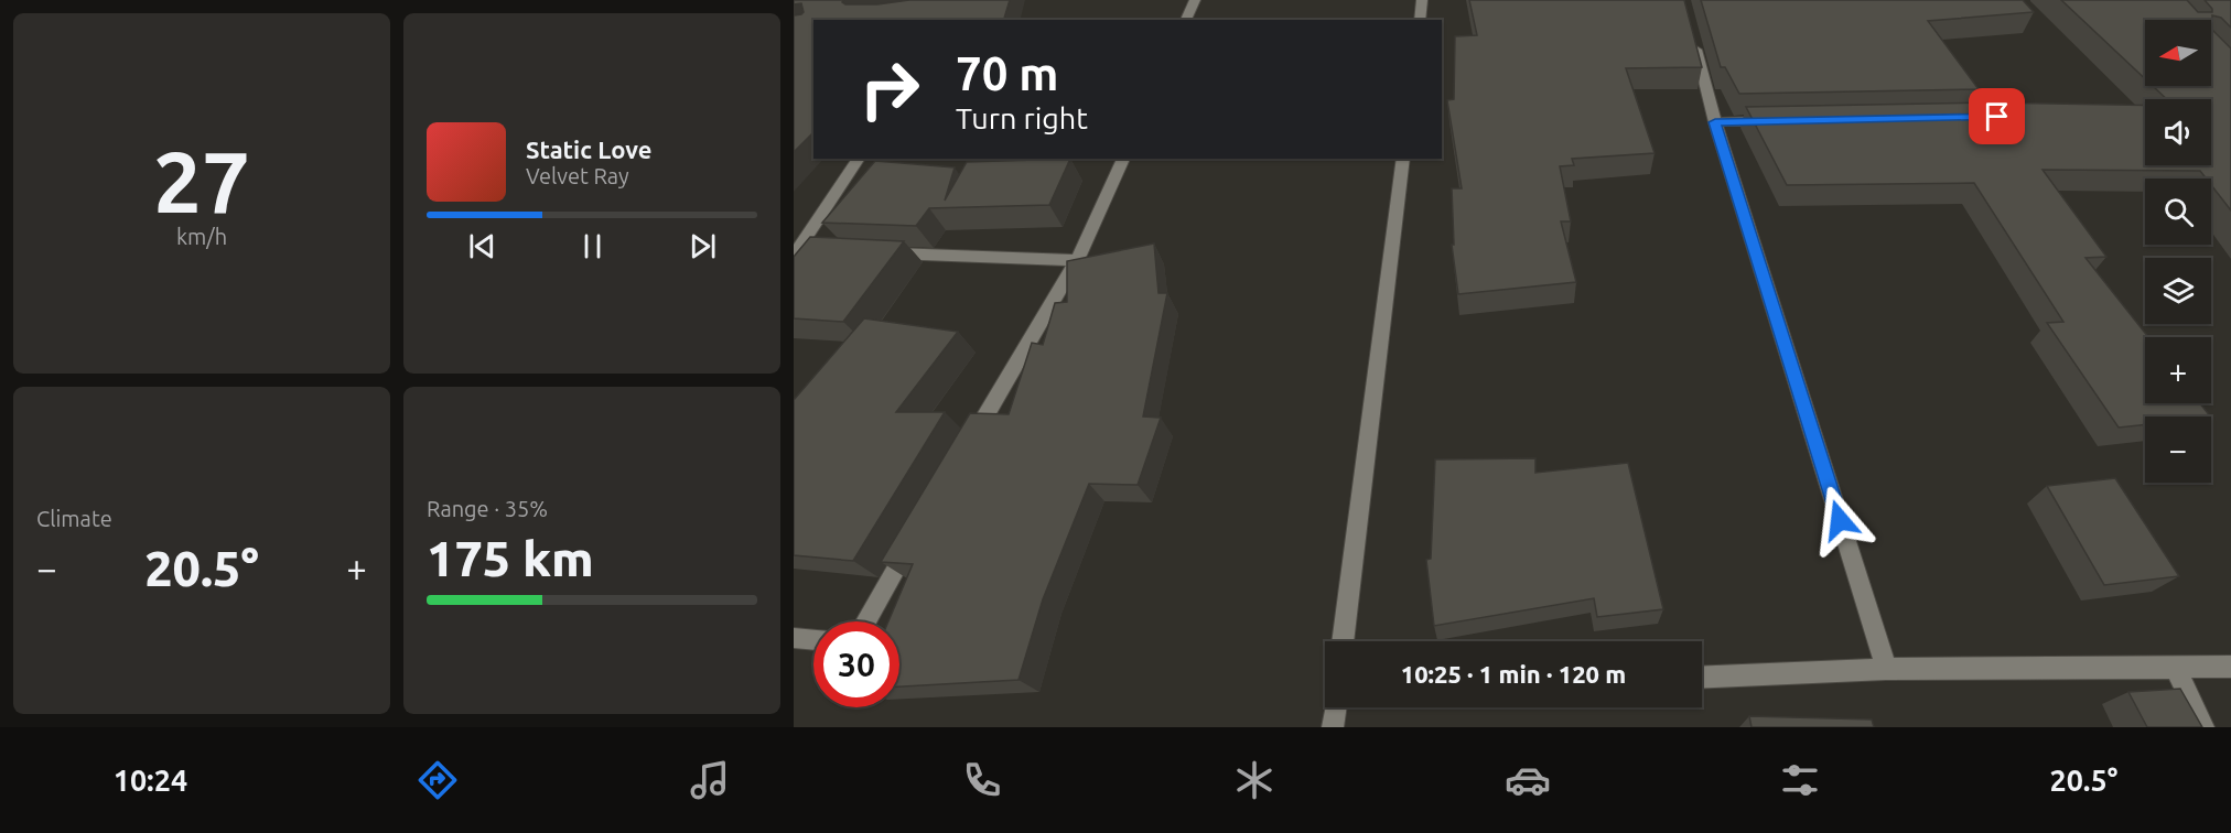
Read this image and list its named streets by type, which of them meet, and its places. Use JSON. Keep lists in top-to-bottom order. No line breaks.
{"north":"left","page":{"tile":[["27","km/h"],"Climate",["Range · 35%","175 km"]],"map_buttons":["+","−"],"turn":["70 m","Turn right"],"song":["Static Love","Velvet Ray"],"heat":["−","20.5°","+"],"limit":"30","trip":"10:25 · 1 min · 120 m","tabs":["10:24","20.5°"]}}
